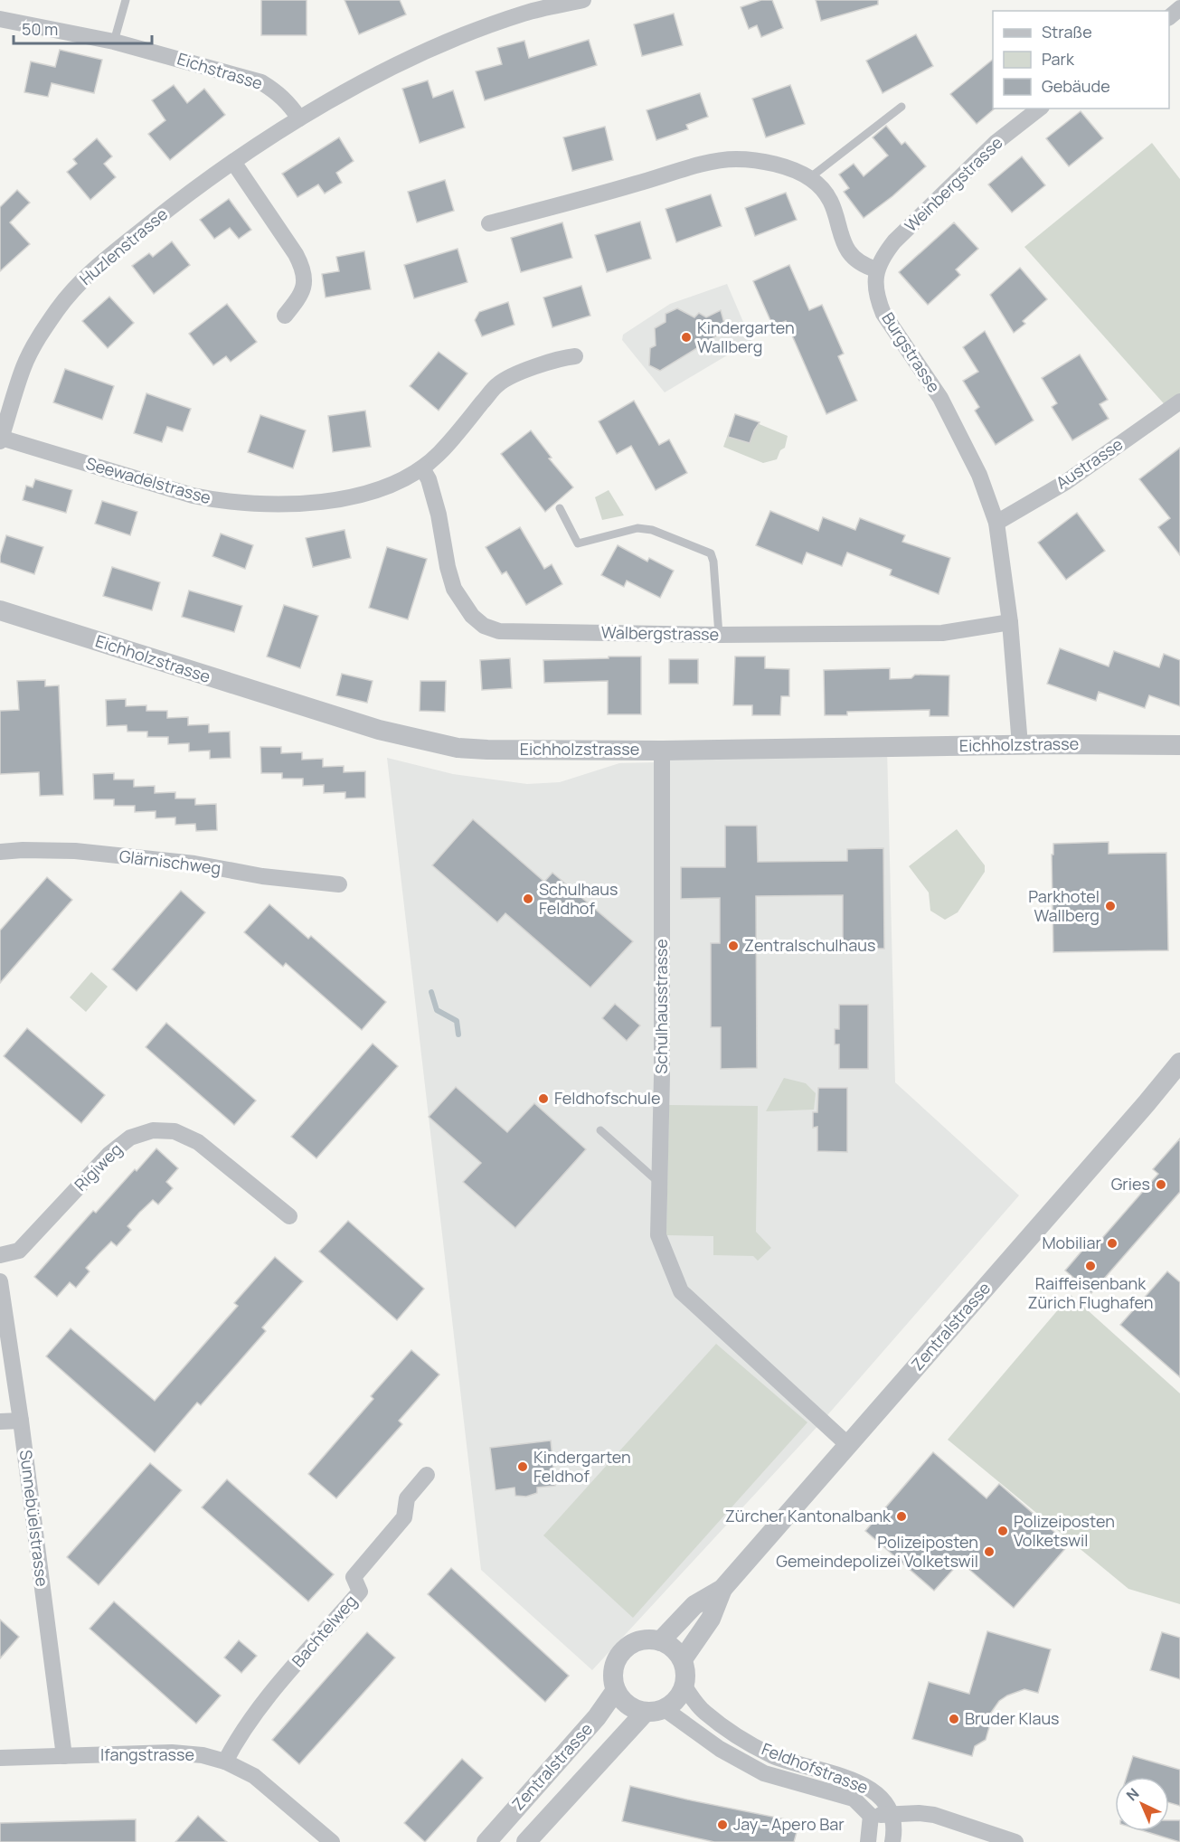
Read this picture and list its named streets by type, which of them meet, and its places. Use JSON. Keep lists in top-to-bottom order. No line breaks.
{"streets":{"street":["Eichstrasse","Weinbergstrasse","Huzlenstrasse","Burgstrasse","Austrasse","Seewadelstrasse","Walbergstrasse","Eichholzstrasse","Glärnischweg","Schulhausstrasse","Rigiweg","Zentralstrasse","Sunnebüelstrasse","Bachtelweg","Ifangstrasse","Feldhofstrasse"]},"crossings":[["Eichstrasse","Huzlenstrasse"],["Weinbergstrasse","Burgstrasse"],["Huzlenstrasse","Seewadelstrasse"],["Burgstrasse","Austrasse"],["Burgstrasse","Walbergstrasse"],["Burgstrasse","Eichholzstrasse"],["Seewadelstrasse","Walbergstrasse"],["Eichholzstrasse","Schulhausstrasse"],["Schulhausstrasse","Zentralstrasse"],["Zentralstrasse","Feldhofstrasse"],["Sunnebüelstrasse","Ifangstrasse"],["Bachtelweg","Ifangstrasse"]],"places":["Kindergarten Wallberg","Schulhaus Feldhof","Parkhotel Wallberg","Zentralschulhaus","Feldhofschule","Gries","Mobiliar","Raiffeisenbank Zürich Flughafen","Kindergarten Feldhof","Zürcher Kantonalbank","Polizeiposten Volketswil","Polizeiposten Gemeindepolizei Volketswil","Bruder Klaus","Jay - Apero Bar"],"legend":["Straße","Park","Gebäude"],"scale_bar":"50 m","north":"top left"}
